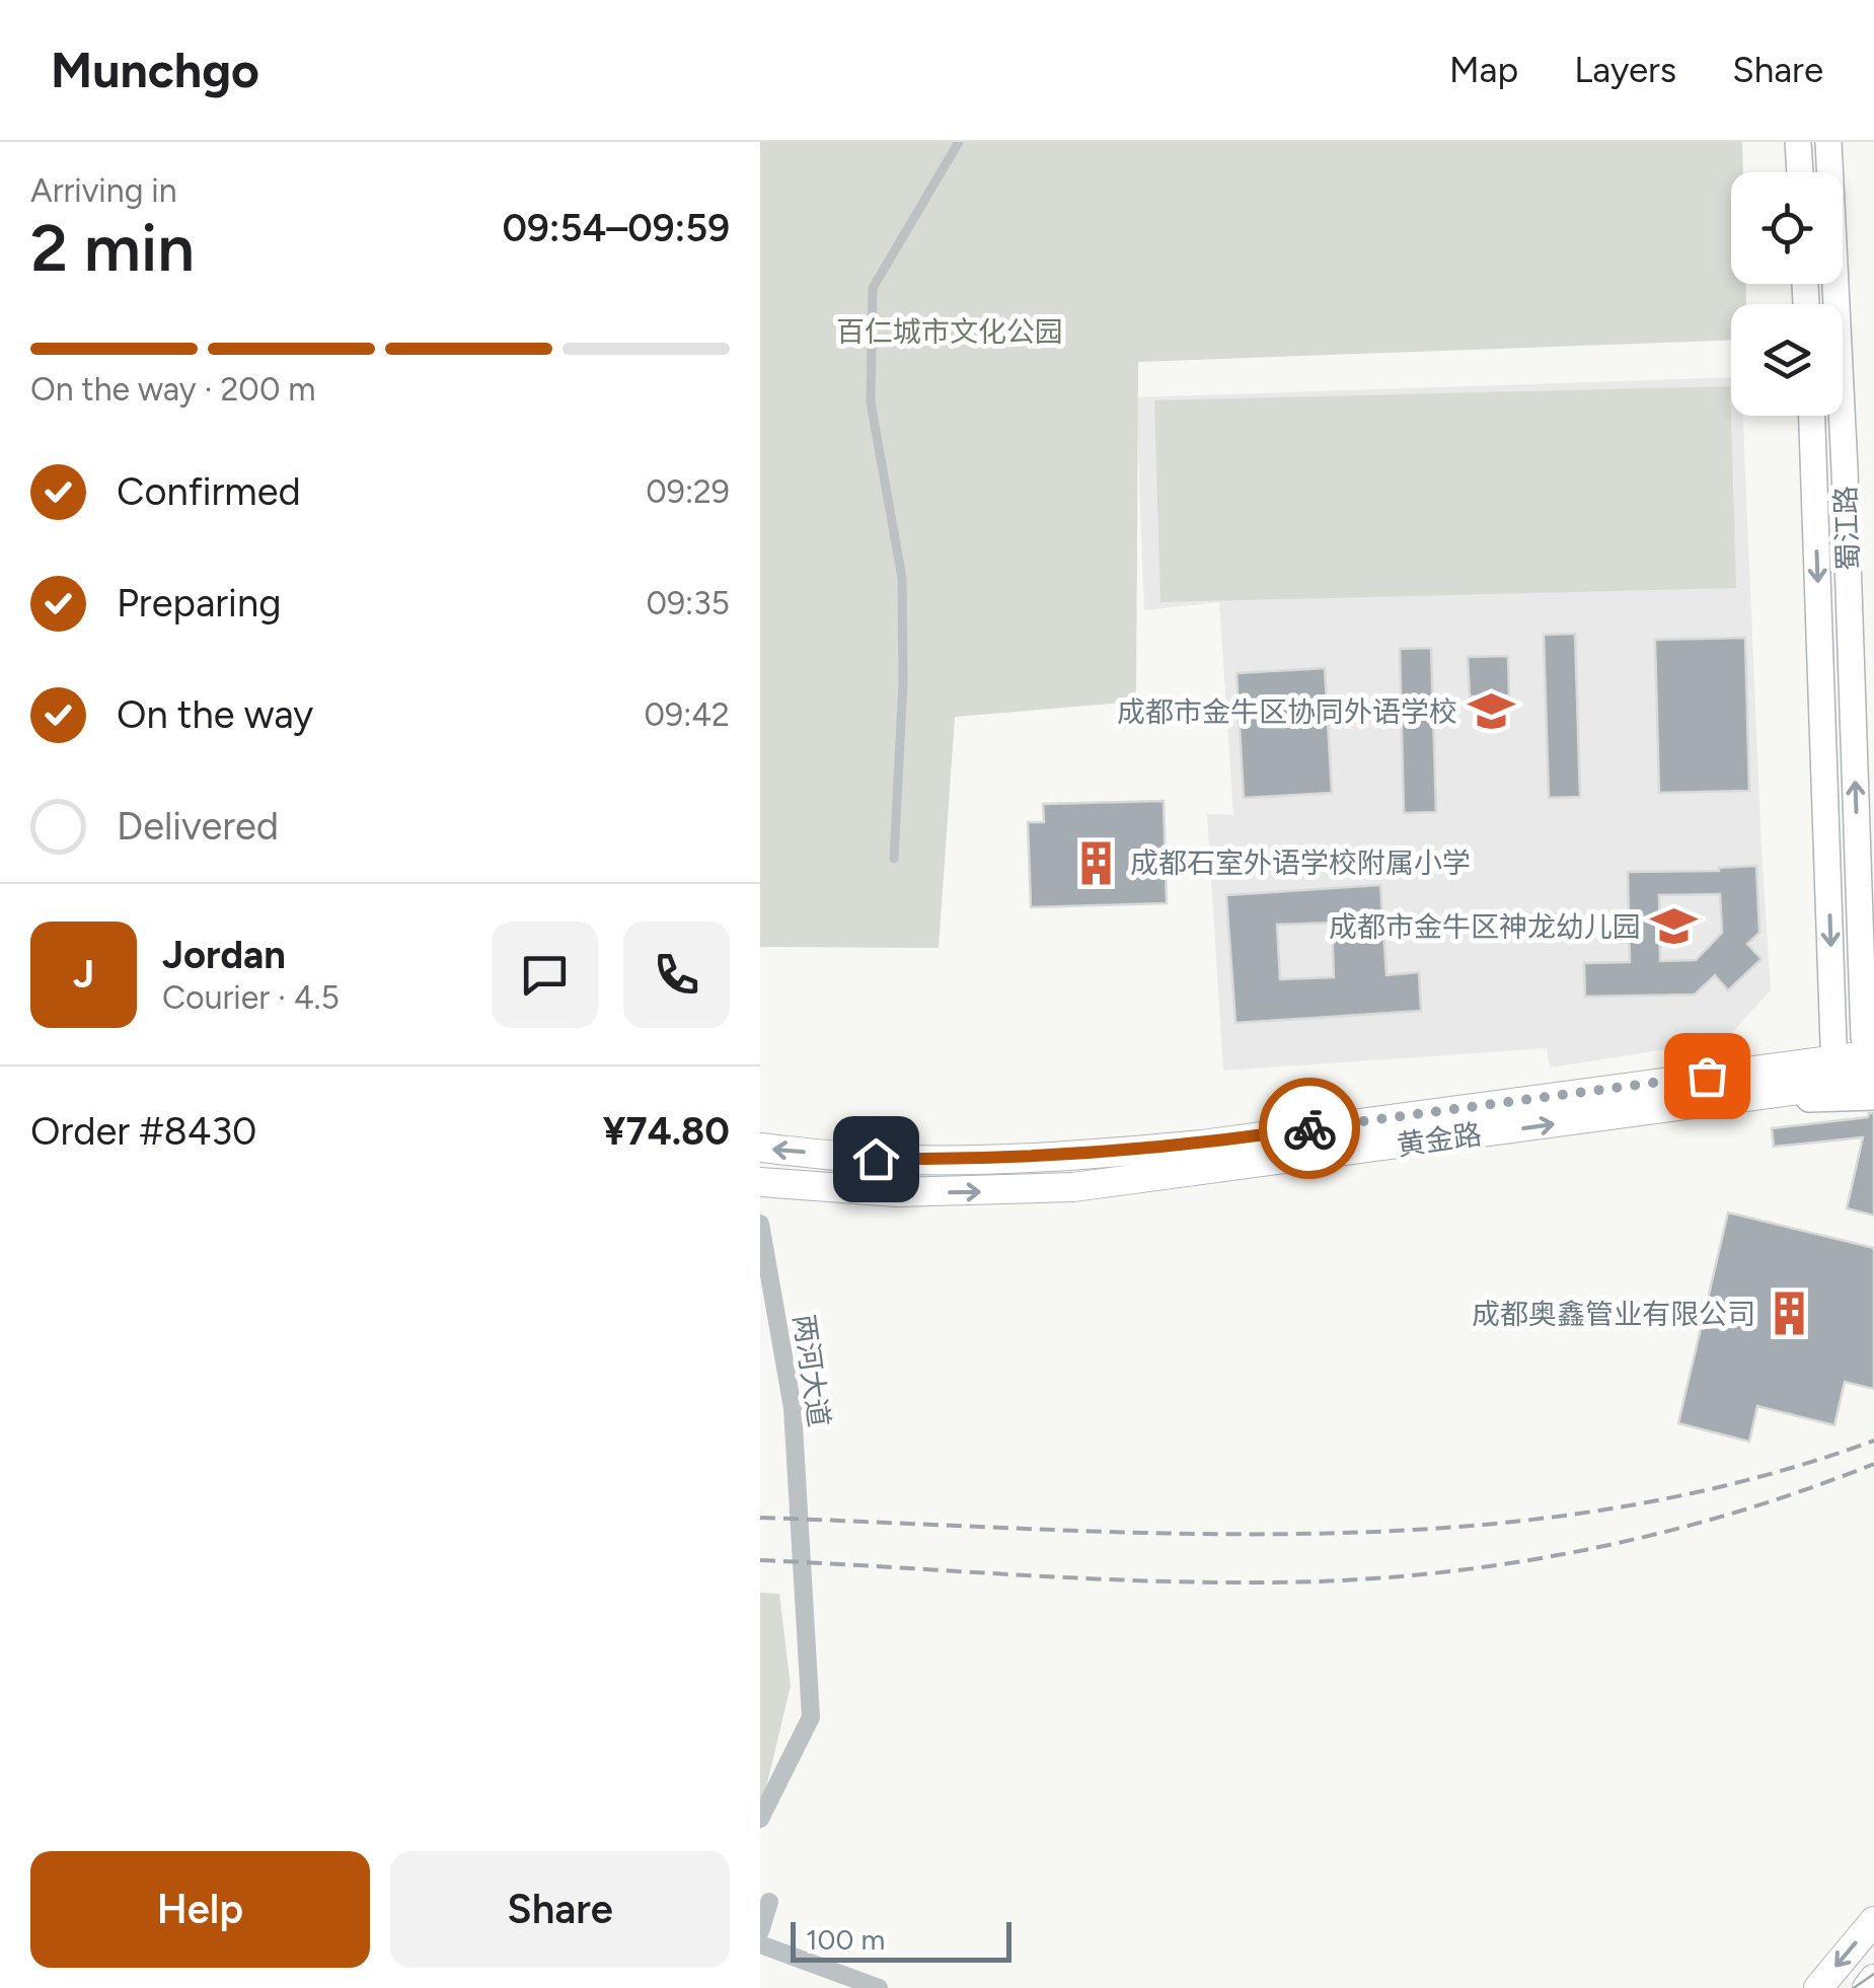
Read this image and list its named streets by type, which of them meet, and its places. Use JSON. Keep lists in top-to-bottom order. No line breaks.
{"streets":{"main road":["黄金路"],"street":["蜀江路","两河大道"]},"crossings":[["蜀江路","黄金路"]],"parks":["百仁城市文化公园"],"places":{"school or university":["成都市金牛区协同外语学校","成都市金牛区神龙幼儿园"],"building":["成都石室外语学校附属小学","成都奥鑫管业有限公司"]},"scale_bar":"100 m","page":{"header":"Munchgo","nav":["Map","Layers","Share"],"heading":["2 min","Arriving in","09:54–09:59"],"panel":["Jordan","Courier · 4.5","Order #8430","¥74.80"],"bar":"On the way · 200 m","list":[["Confirmed","09:29"],["Preparing","09:35"],["On the way","09:42"],"Delivered"],"round":"J","buttons":["Help","Share"],"scale":"100 m"}}
